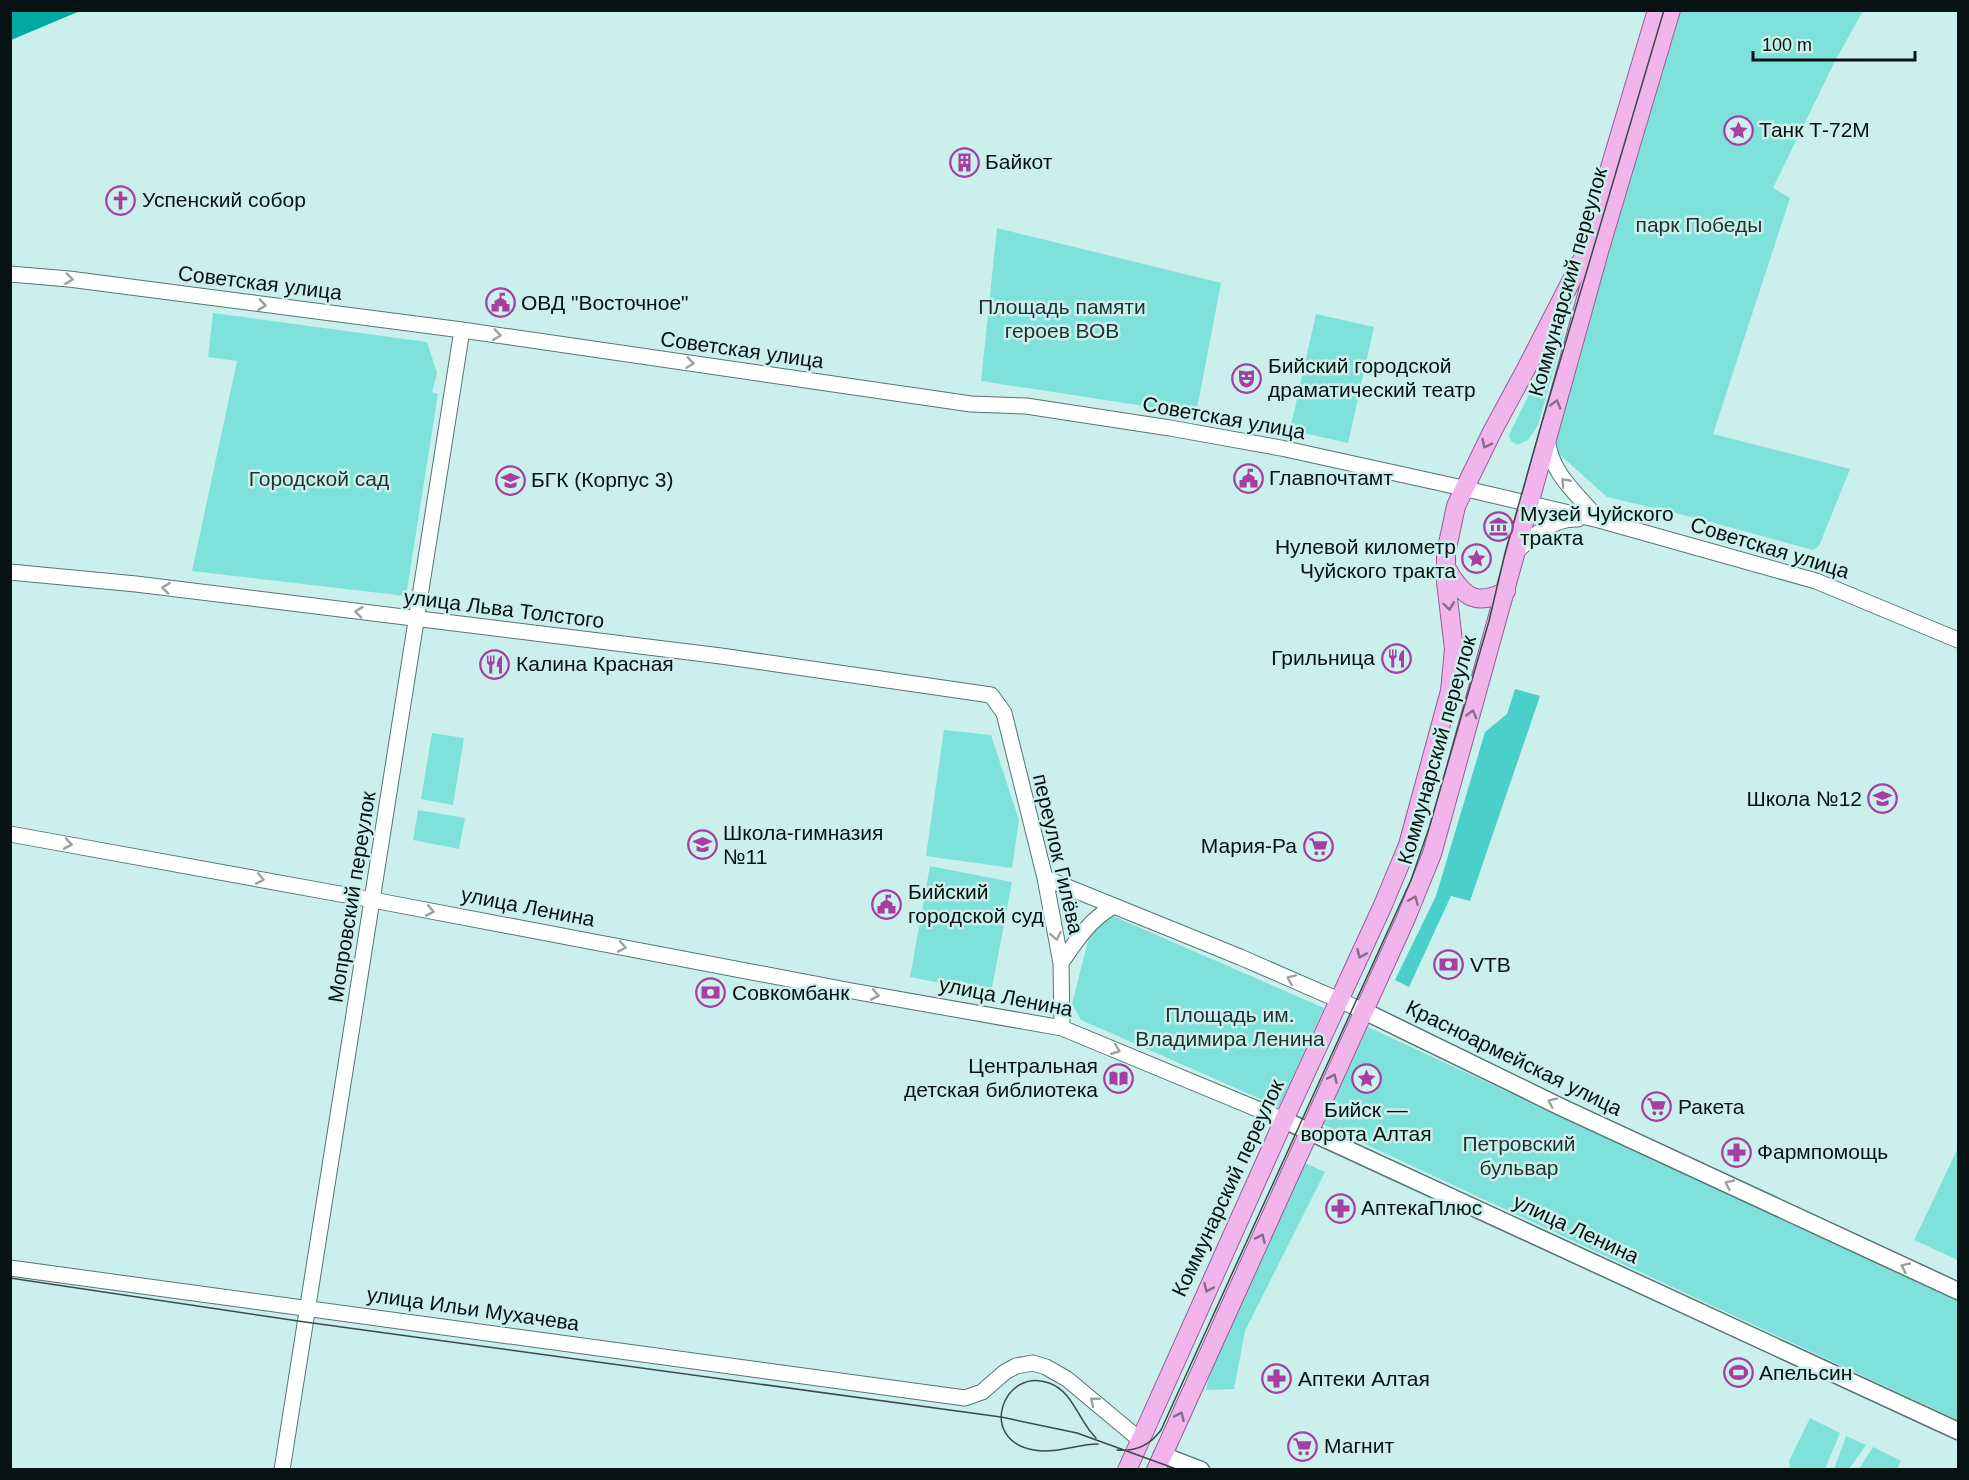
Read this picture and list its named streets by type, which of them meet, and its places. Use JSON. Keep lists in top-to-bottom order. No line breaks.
{"streets":{"main road":["Коммунарский переулок","улица Ленина","Красноармейская улица"],"street":["Советская улица","улица Льва Толстого","переулок Гилёва","Мопровский переулок","улица Ильи Мухачева"]},"crossings":[["Коммунарский переулок","Советская улица"],["Коммунарский переулок","улица Ленина"],["Коммунарский переулок","Красноармейская улица"],["Коммунарский переулок","улица Ильи Мухачева"],["Советская улица","Мопровский переулок"],["улица Льва Толстого","переулок Гилёва"],["улица Льва Толстого","Мопровский переулок"],["переулок Гилёва","улица Ленина"],["переулок Гилёва","Красноармейская улица"],["Мопровский переулок","улица Ленина"],["Мопровский переулок","улица Ильи Мухачева"]],"one_way":["Советская улица","улица Льва Толстого","улица Ленина","Красноармейская улица","улица Ильи Мухачева"],"parks":["парк Победы","Площадь памяти героев ВОВ","Городской сад","Площадь им. Владимира Ленина","Петровский бульвар"],"places":{"place":["Танк Т-72М","Нулевой километр Чуйского тракта","Бийск — ворота Алтая"],"building":["Байкот"],"church":["Успенский собор"],"public building":["ОВД \"Восточное\"","Главпочтамт","Бийский городской суд"],"theatre":["Бийский городской драматический театр"],"school or university":["БГК (Корпус 3)","Школа №12","Школа-гимназия №11"],"museum":["Музей Чуйского тракта"],"restaurant":["Грильница","Калина Красная"],"supermarket":["Мария-Ра","Ракета","Магнит"],"bank":["VTB","Совкомбанк"],"library":["Центральная детская библиотека"],"pharmacy":["Фармпомощь","АптекаПлюс","Аптеки Алтая"],"sports":["Апельсин"]},"scale_bar":"100 m"}
